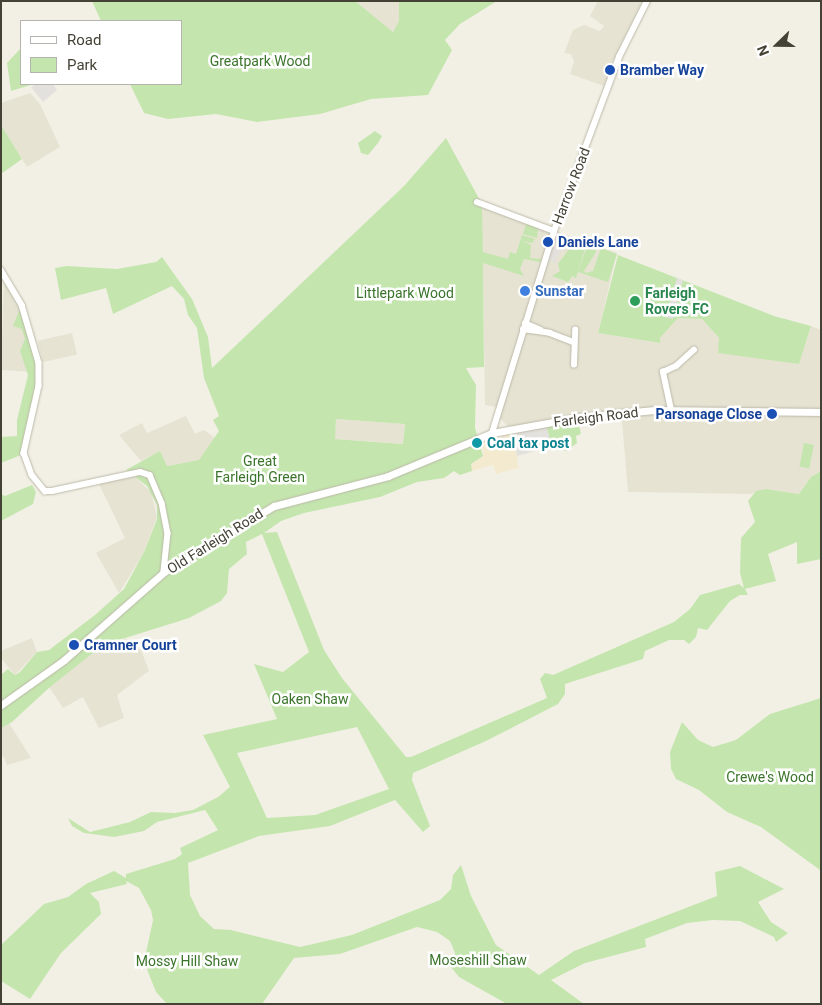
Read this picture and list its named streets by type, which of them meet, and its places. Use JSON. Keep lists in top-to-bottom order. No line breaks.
{"streets":{"street":["Harrow Road","Farleigh Road","Old Farleigh Road"]},"crossings":[["Harrow Road","Farleigh Road"],["Harrow Road","Old Farleigh Road"],["Farleigh Road","Old Farleigh Road"]],"parks":["Greatpark Wood","Littlepark Wood","Great Farleigh Green","Oaken Shaw","Crewe's Wood","Moseshill Shaw","Mossy Hill Shaw"],"places":["Bramber Way","Daniels Lane","Sunstar","Farleigh Rovers FC","Parsonage Close","Coal tax post","Cramner Court"],"legend":["Road","Park"],"north":"left"}
